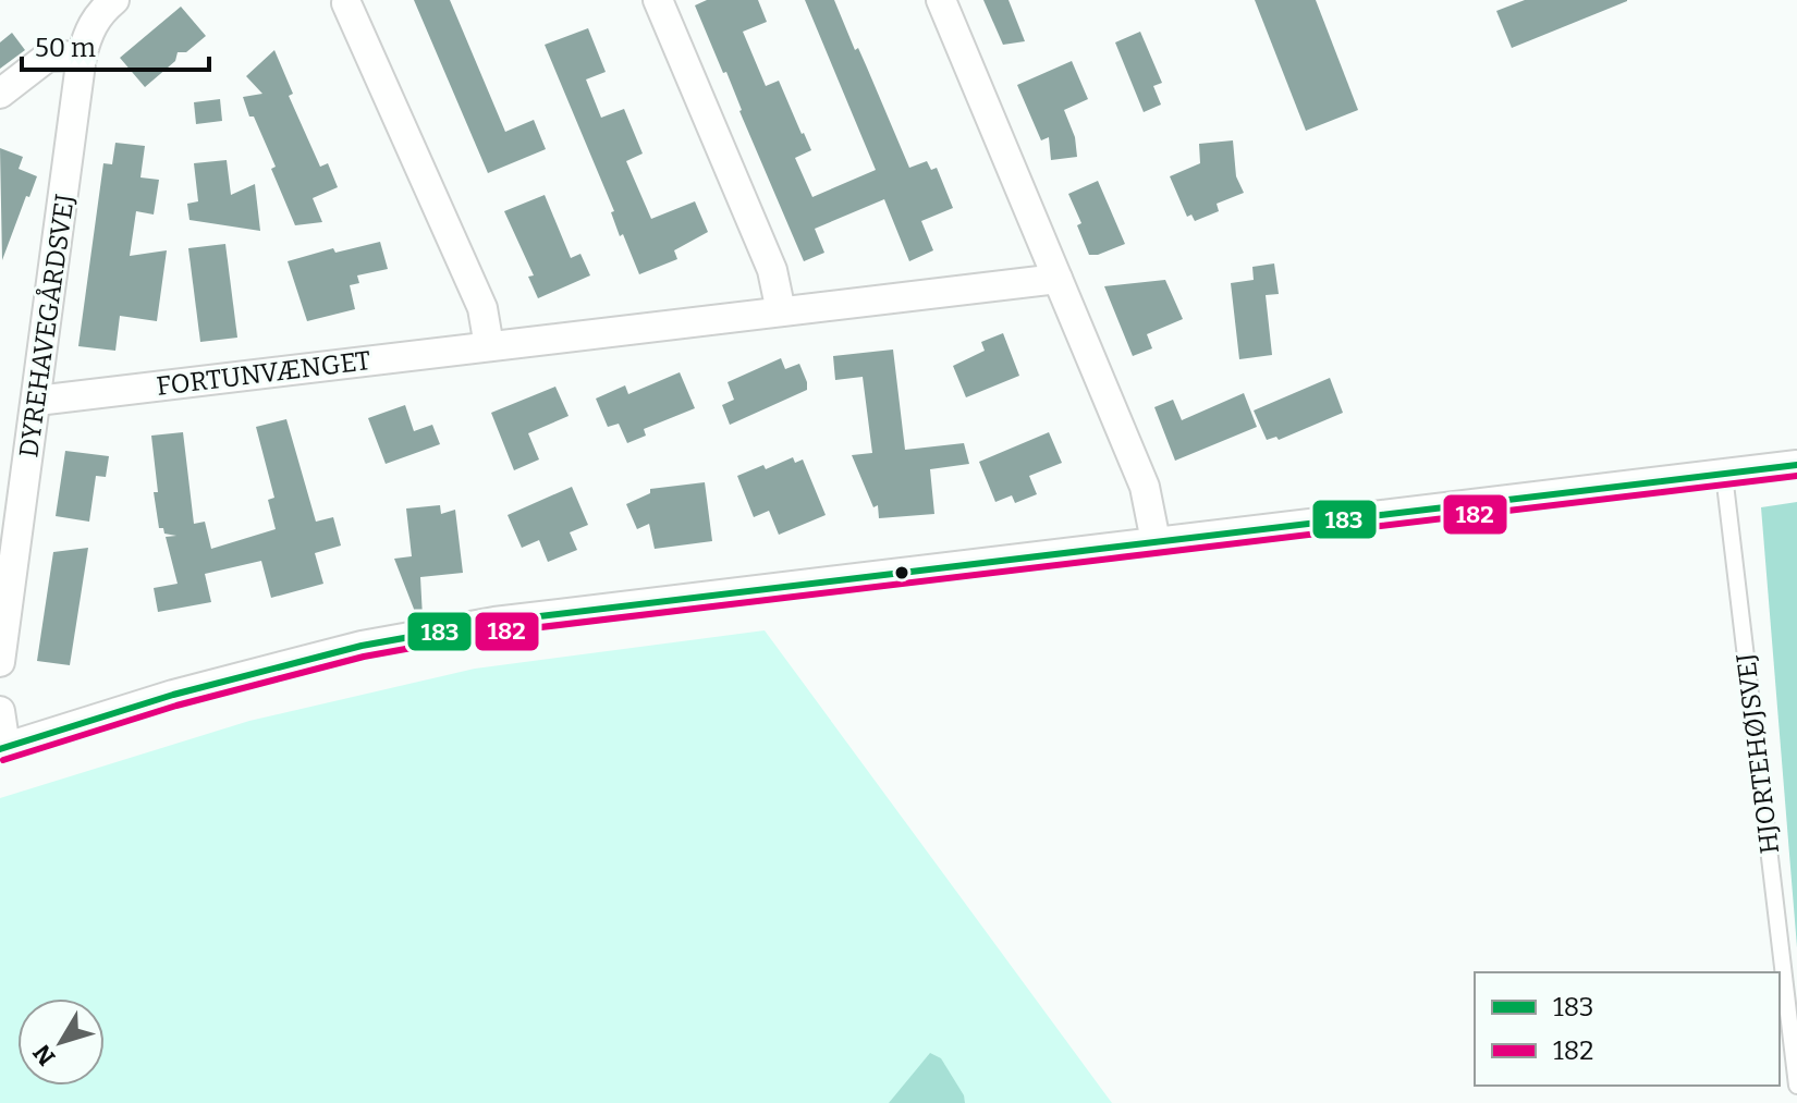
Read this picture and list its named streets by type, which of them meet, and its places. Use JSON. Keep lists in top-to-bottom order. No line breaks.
{"streets":{"street":["DYREHAVEGÅRDSVEJ","FORTUNVÆNGET"],"lane":["HJORTEHØJSVEJ"]},"crossings":[["DYREHAVEGÅRDSVEJ","FORTUNVÆNGET"]],"lines":["transit line 183","transit line 182"],"legend":["183","182"],"scale_bar":"50 m","north":"bottom left"}
